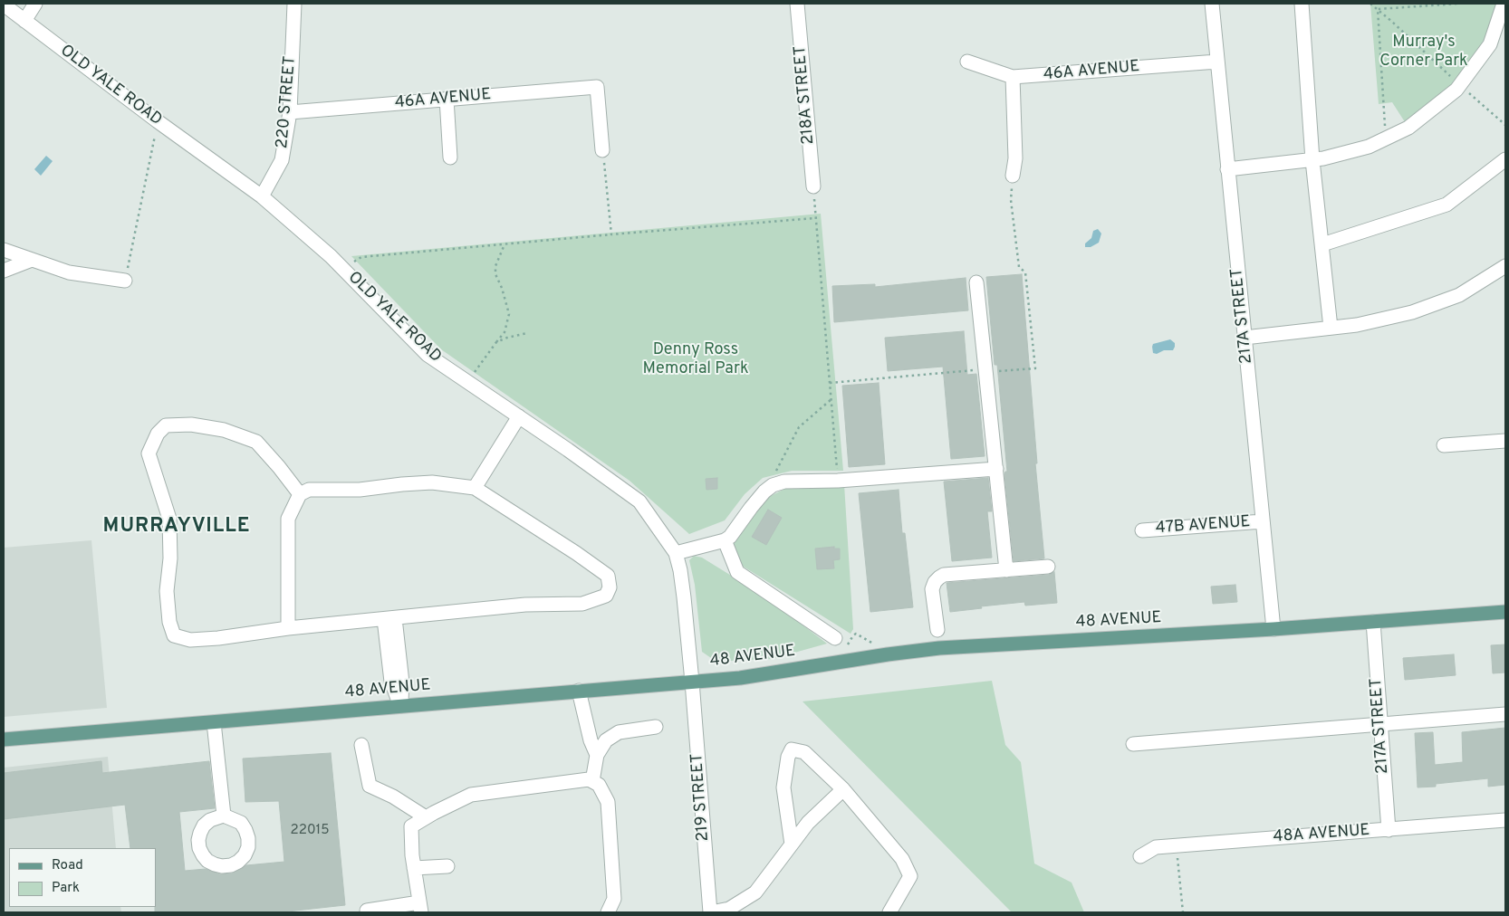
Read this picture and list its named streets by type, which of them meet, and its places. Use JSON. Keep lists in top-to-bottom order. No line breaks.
{"streets":{"main road":["48 AVENUE"],"street":["46A AVENUE","OLD YALE ROAD","218A STREET","220 STREET","217A STREET","47B AVENUE","219 STREET","48A AVENUE"]},"crossings":[["46A AVENUE","220 STREET"],["46A AVENUE","217A STREET"],["OLD YALE ROAD","220 STREET"],["OLD YALE ROAD","48 AVENUE"],["OLD YALE ROAD","219 STREET"],["217A STREET","47B AVENUE"],["217A STREET","48 AVENUE"],["217A STREET","48A AVENUE"],["48 AVENUE","219 STREET"]],"districts":["MURRAYVILLE"],"parks":["Murray's Corner Park","Denny Ross Memorial Park"],"house_numbers":["22015"],"legend":["Road","Park"]}
